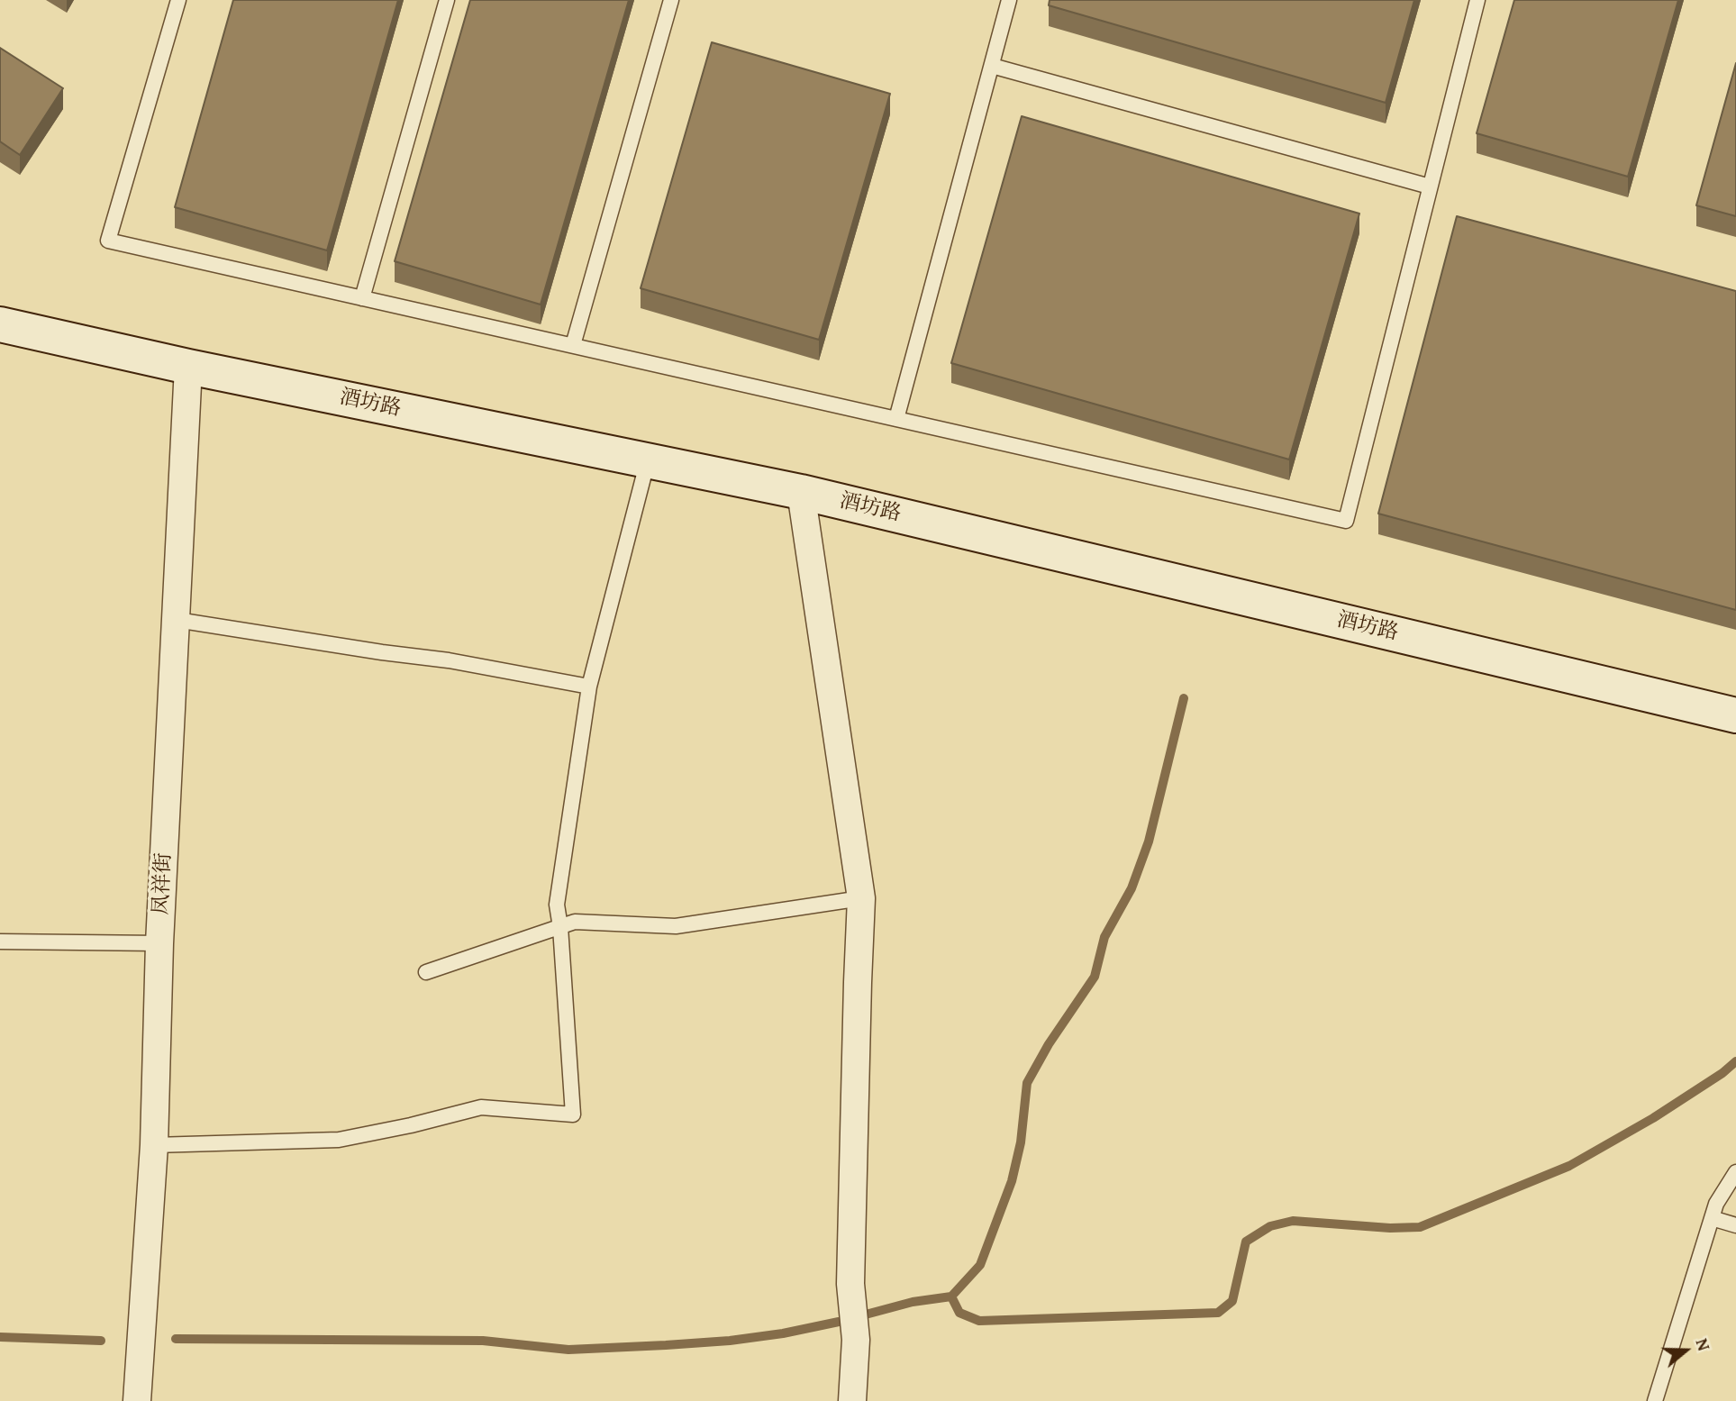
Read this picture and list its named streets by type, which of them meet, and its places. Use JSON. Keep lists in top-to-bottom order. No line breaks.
{"streets":{"street":["酒坊路","凤祥街"]},"crossings":[["酒坊路","凤祥街"]],"north":"right"}
